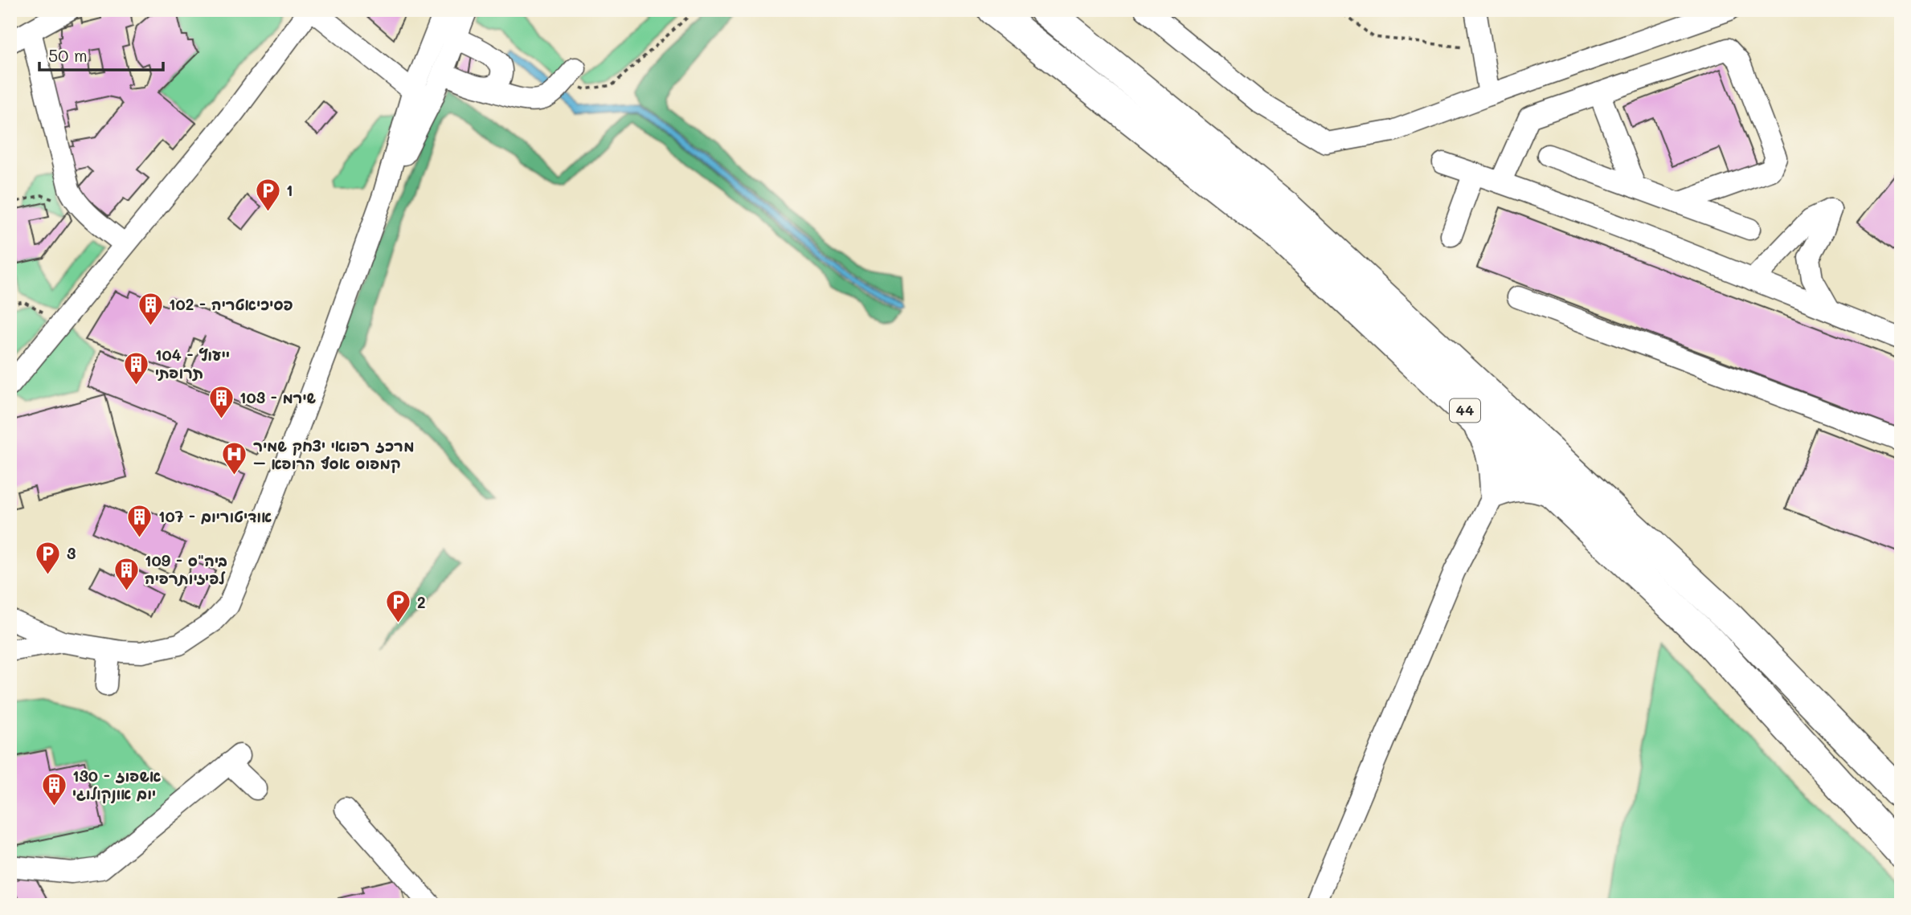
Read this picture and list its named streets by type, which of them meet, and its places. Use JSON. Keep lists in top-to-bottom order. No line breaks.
{"streets":{"highway":["44"]},"places":{"parking":["1","3","2"],"building":["102 - פסיכיאטריה","104 - ייעוץ תרופתי","103 - שירמ","107 - אודיטוריום","109 - ביה\"ס לפיזיותרפיה","130 - אשפוז יום אונקולוגי"],"hospital":["מרכז רפואי יצחק שמיר – קמפוס אסף הרופא"]},"scale_bar":"50 m"}
